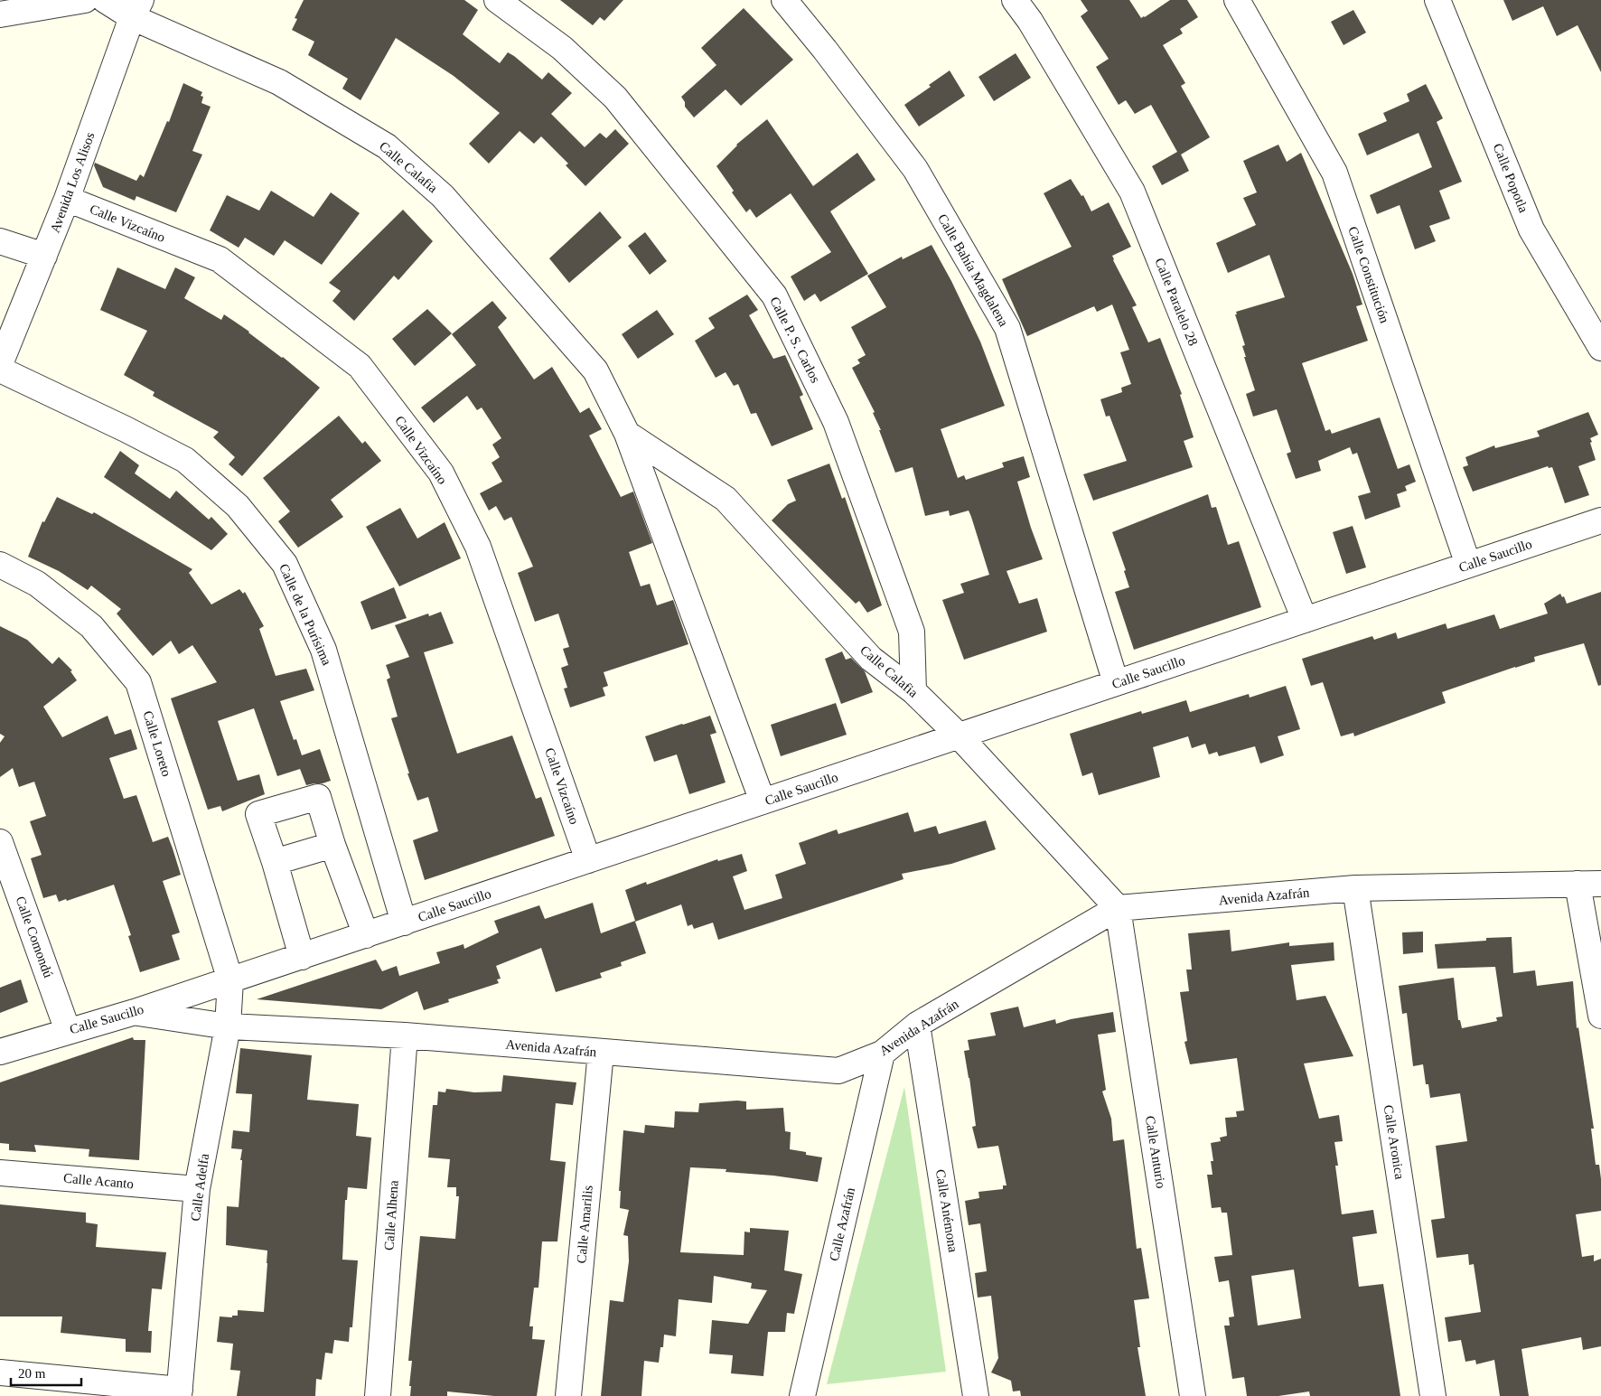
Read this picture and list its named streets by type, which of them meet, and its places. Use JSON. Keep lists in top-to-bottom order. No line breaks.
{"streets":{"street":["Calle Calafia","Calle Popotla","Avenida Los Alisos","Calle Vizcaíno","Calle Bahía Magdalena","Calle Constitución","Calle Paralelo 28","Calle P. S. Carlos","Calle Saucillo","Calle de la Purísima","Calle Loreto","Avenida Azafrán","Calle Comondú","Calle Aronica","Calle Anturio","Calle Acanto","Calle Adelfa","Calle Anémona","Calle Alhena","Calle Amarilis","Calle Azafrán"]},"crossings":[["Calle Calafia","Avenida Los Alisos"],["Calle Calafia","Calle P. S. Carlos"],["Calle Calafia","Calle Saucillo"],["Calle Calafia","Avenida Azafrán"],["Calle Calafia","Calle Anturio"],["Avenida Los Alisos","Calle Vizcaíno"],["Calle Vizcaíno","Calle Saucillo"],["Calle Bahía Magdalena","Calle Saucillo"],["Calle Constitución","Calle Saucillo"],["Calle Paralelo 28","Calle Saucillo"],["Calle Saucillo","Calle de la Purísima"],["Calle Saucillo","Calle Loreto"],["Calle Saucillo","Avenida Azafrán"],["Calle Saucillo","Calle Comondú"],["Calle Saucillo","Calle Adelfa"],["Calle Loreto","Calle Adelfa"],["Avenida Azafrán","Calle Aronica"],["Avenida Azafrán","Calle Anturio"],["Avenida Azafrán","Calle Adelfa"],["Avenida Azafrán","Calle Anémona"],["Avenida Azafrán","Calle Alhena"],["Avenida Azafrán","Calle Amarilis"],["Avenida Azafrán","Calle Azafrán"],["Calle Acanto","Calle Adelfa"]],"scale_bar":"20 m"}
